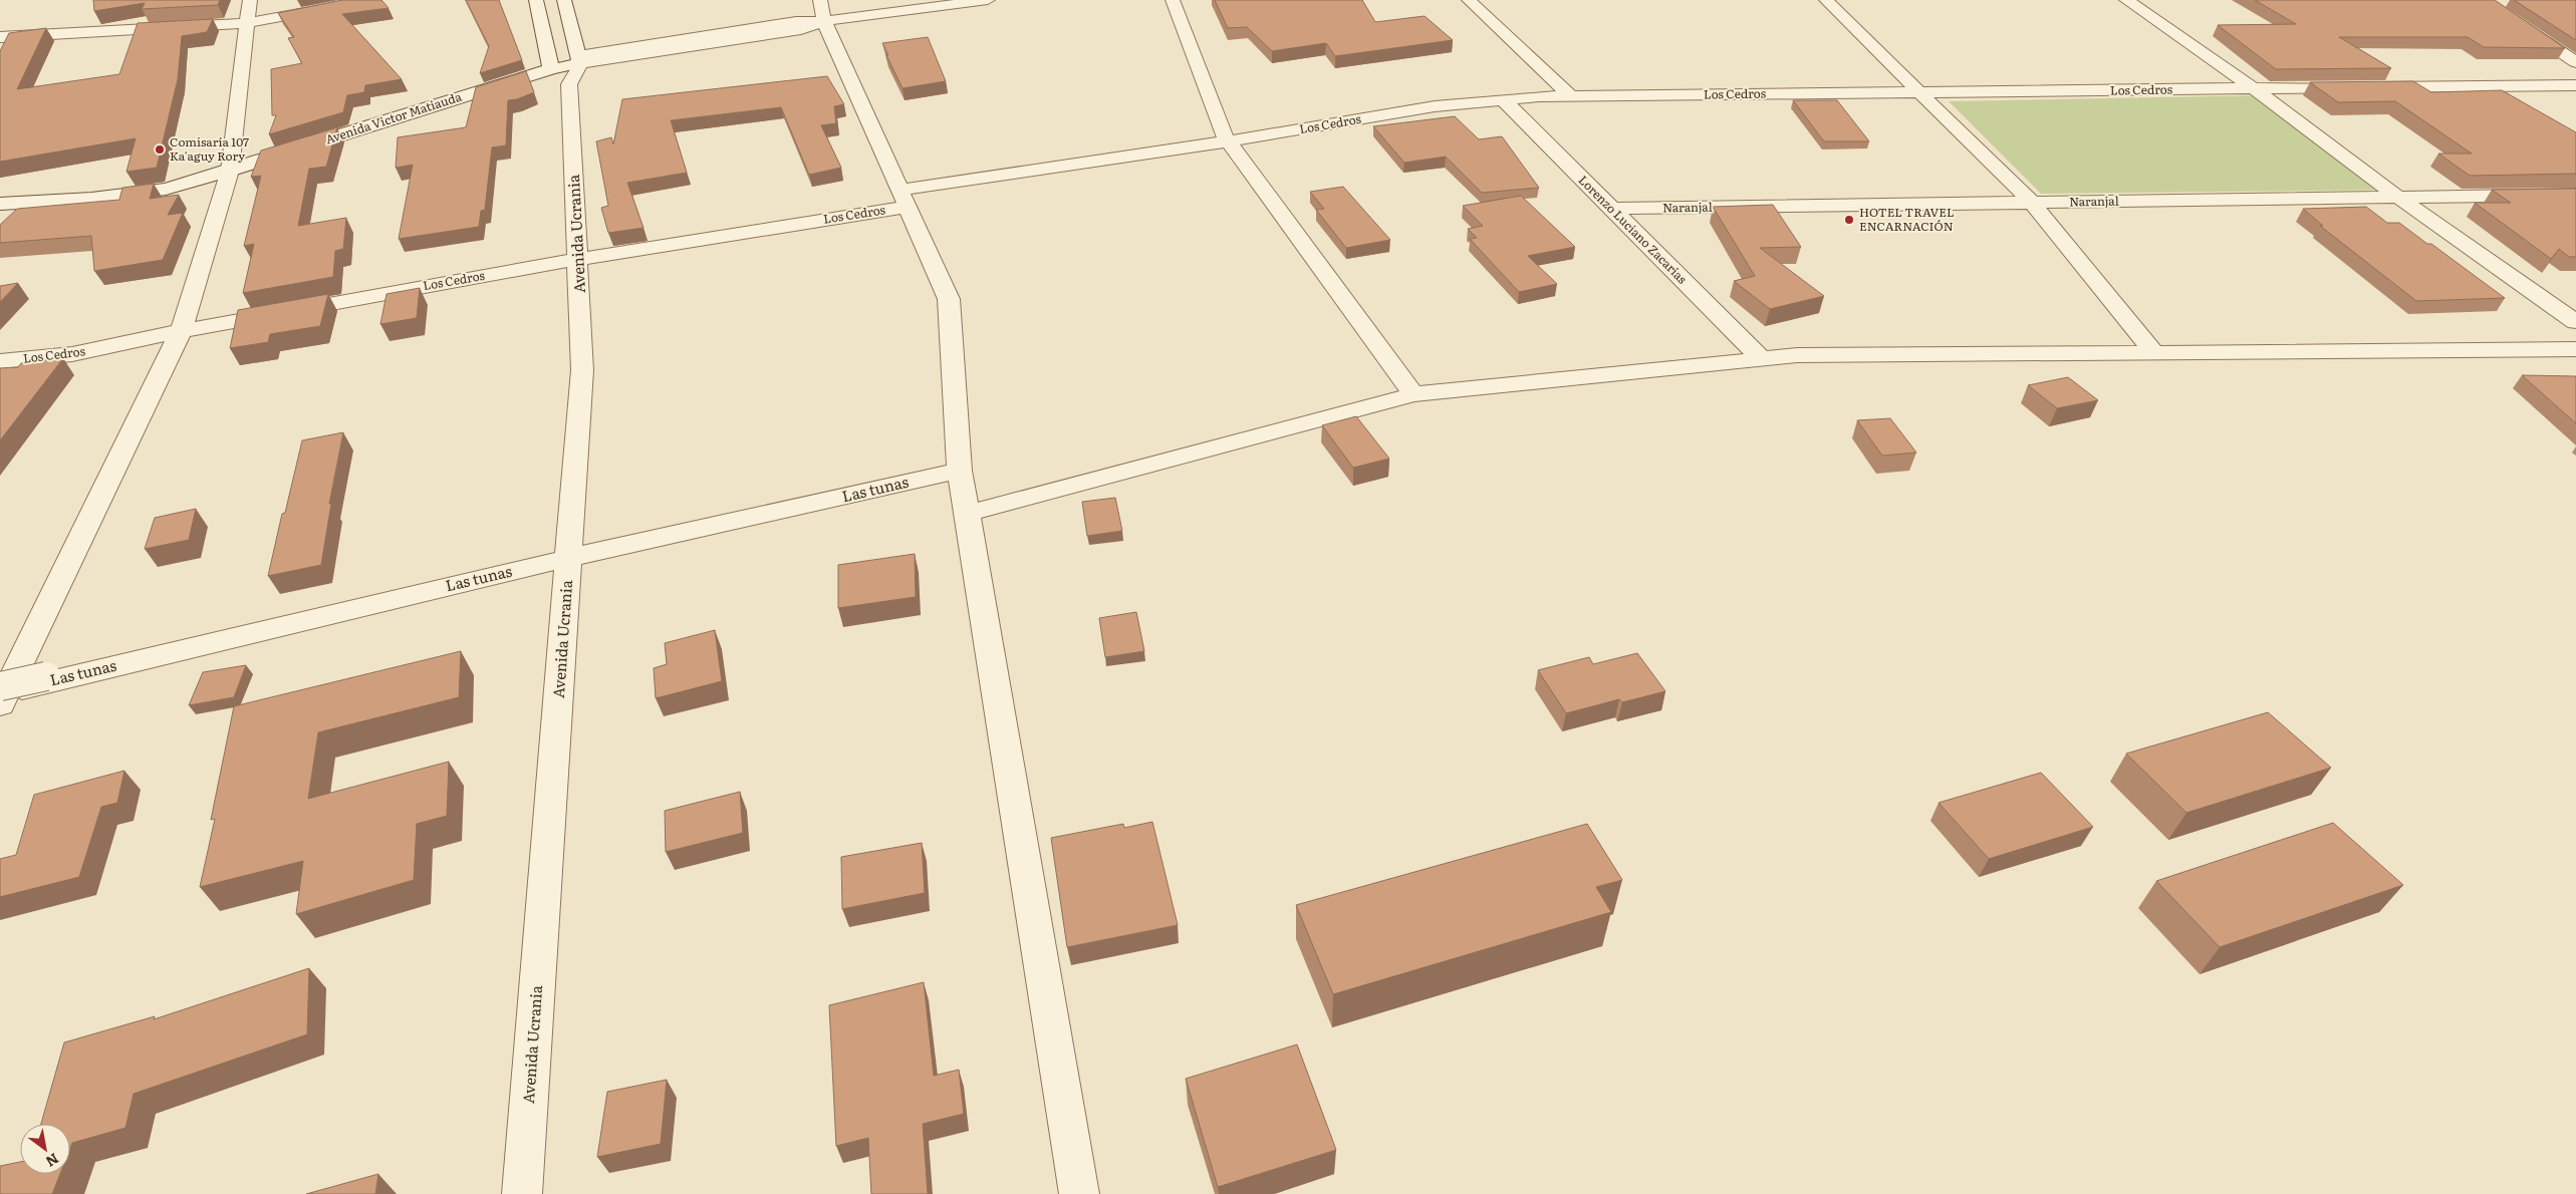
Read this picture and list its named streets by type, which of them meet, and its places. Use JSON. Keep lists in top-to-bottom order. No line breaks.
{"streets":{"street":["Los Cedros","Avenida Victor Matiauda","Naranjal","Lorenzo Luciano Zacarías","Avenida Ucrania","Las tunas"]},"crossings":[["Los Cedros","Lorenzo Luciano Zacarías"],["Los Cedros","Avenida Ucrania"],["Avenida Victor Matiauda","Avenida Ucrania"],["Naranjal","Lorenzo Luciano Zacarías"],["Avenida Ucrania","Las tunas"]],"places":["Comisaría 107 Ka'aguy Rory","HOTEL TRAVEL ENCARNACIÓN"],"north":"bottom right"}
